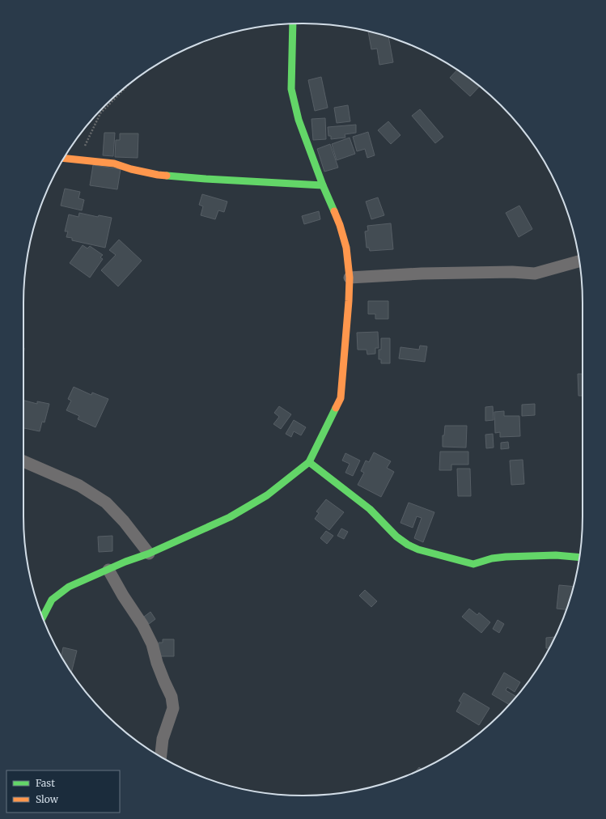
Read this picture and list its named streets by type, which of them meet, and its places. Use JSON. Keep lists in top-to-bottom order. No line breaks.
{"legend":["Fast","Slow"]}
